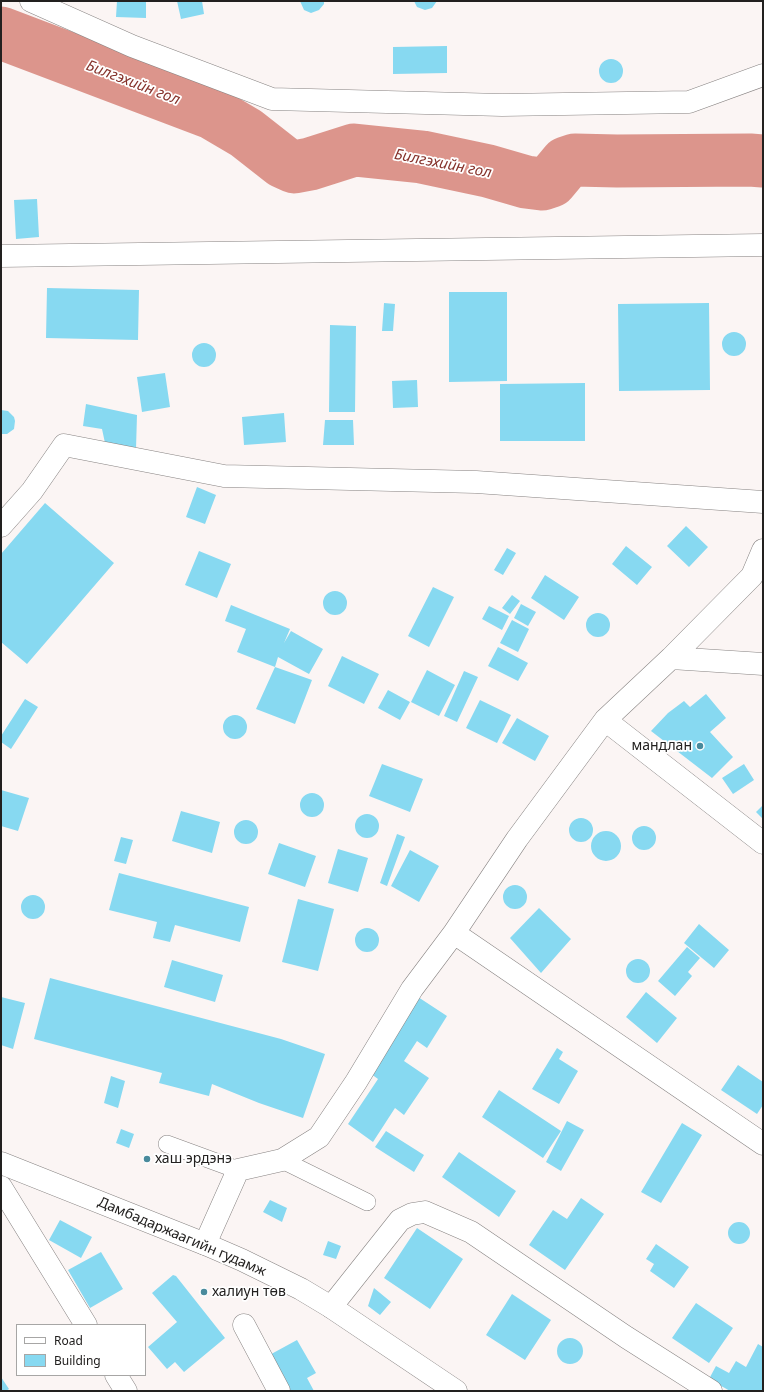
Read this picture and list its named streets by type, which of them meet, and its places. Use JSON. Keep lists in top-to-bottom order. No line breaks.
{"streets":{"street":["Дамбадаржаагийн гудамж"]},"water":["Билгэхийн гол"],"places":["мандлан","хаш эрдэнэ","халиун төв"],"legend":["Road","Building"]}
